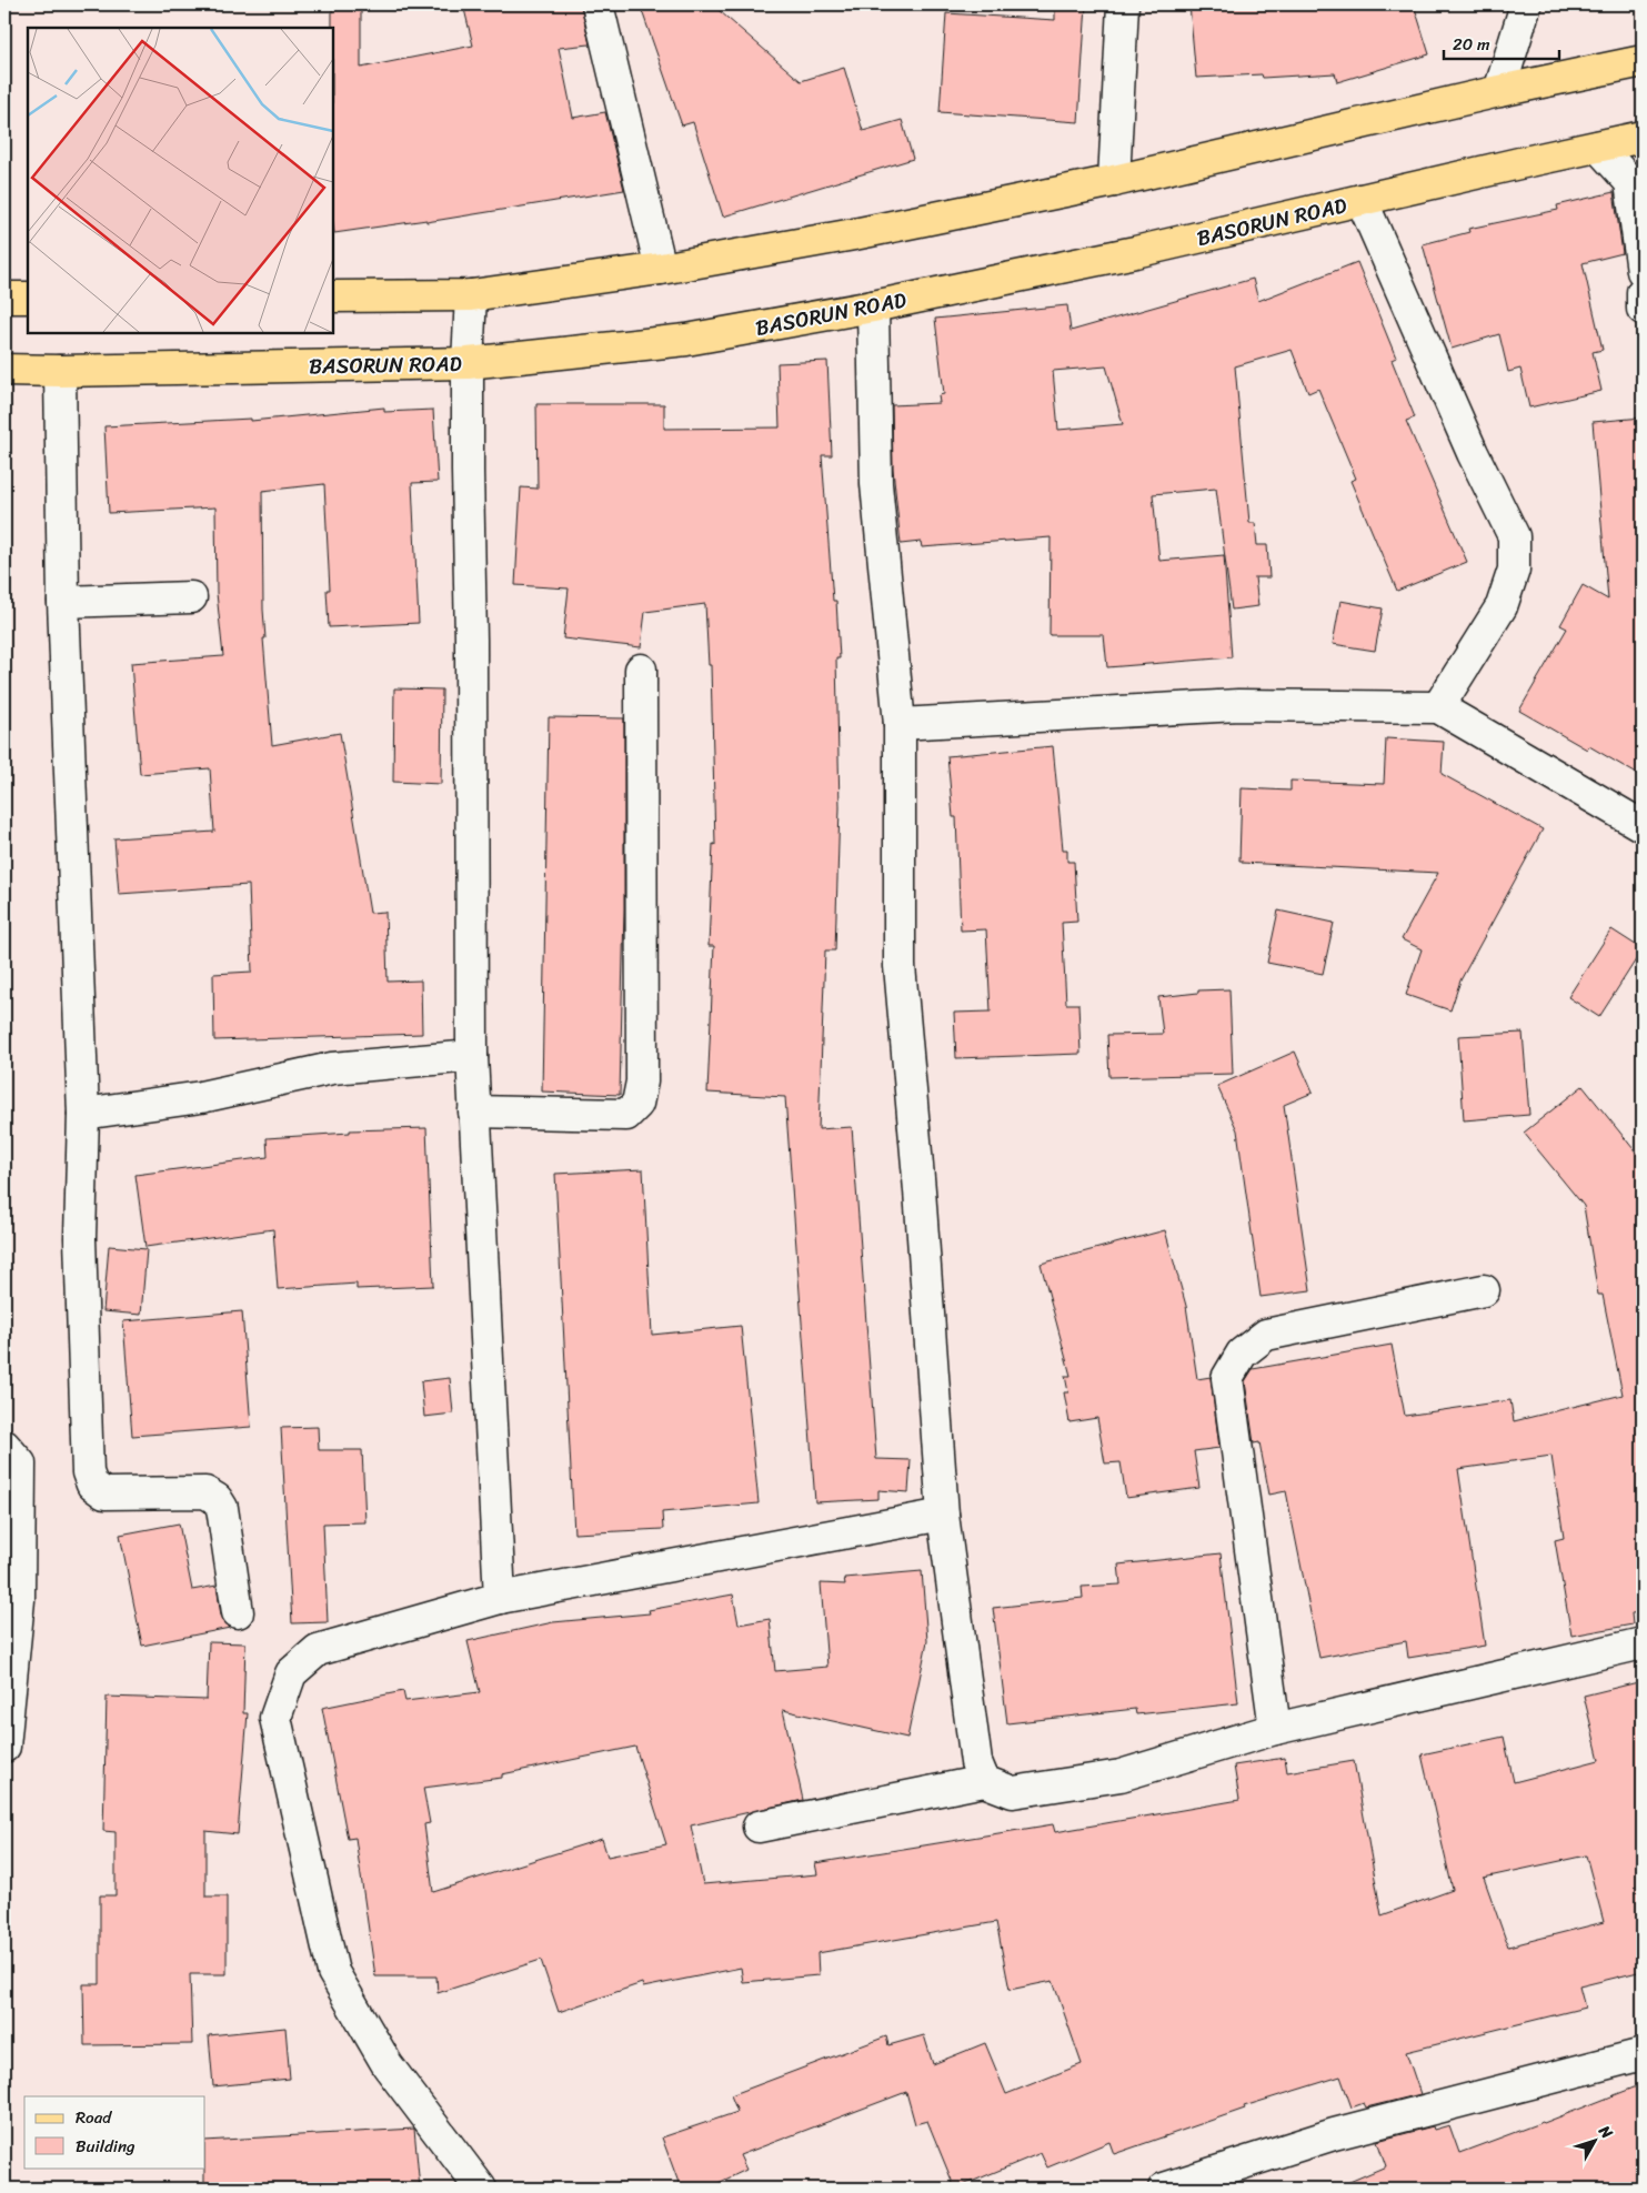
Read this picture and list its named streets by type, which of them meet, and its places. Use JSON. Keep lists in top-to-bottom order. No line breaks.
{"streets":{"main road":["BASORUN ROAD"]},"legend":["Road","Building"],"scale_bar":"20 m","north":"top right"}
